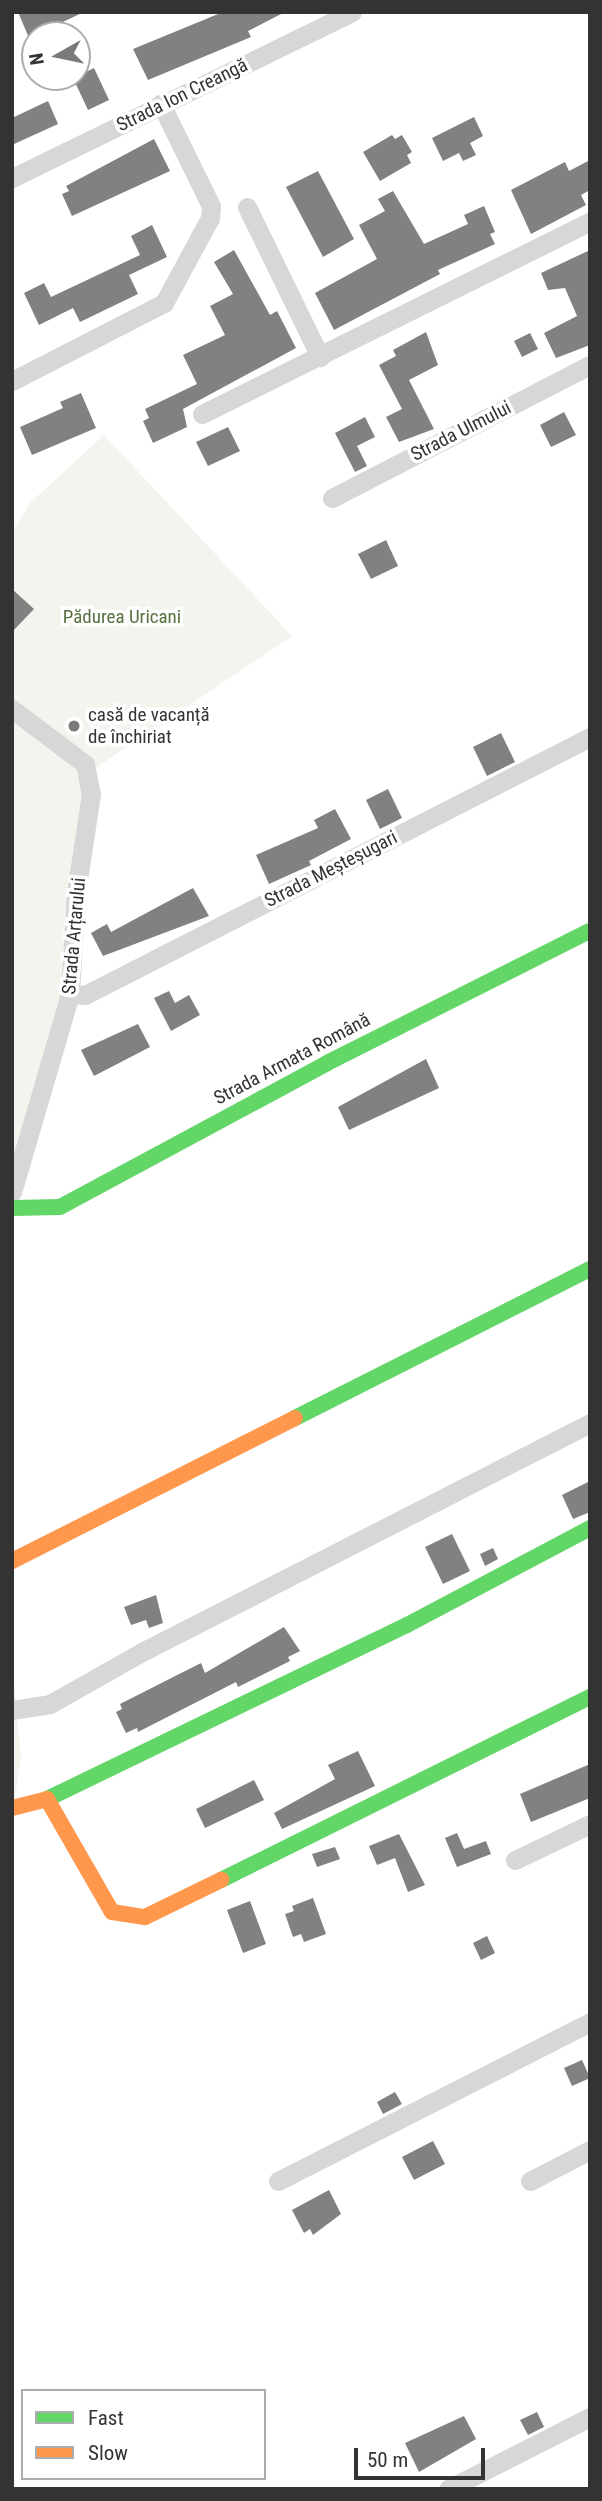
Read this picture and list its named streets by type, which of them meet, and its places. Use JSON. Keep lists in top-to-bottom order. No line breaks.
{"streets":{"street":["Strada Ion Creangă","Strada Ulmului","Strada Meșteșugari","Strada Arțarului","Strada Armata Română"]},"crossings":[["Strada Meșteșugari","Strada Arțarului"]],"parks":["Pădurea Uricani"],"places":["casă de vacanță de închiriat"],"legend":["Fast","Slow"],"scale_bar":"50 m","north":"left"}
